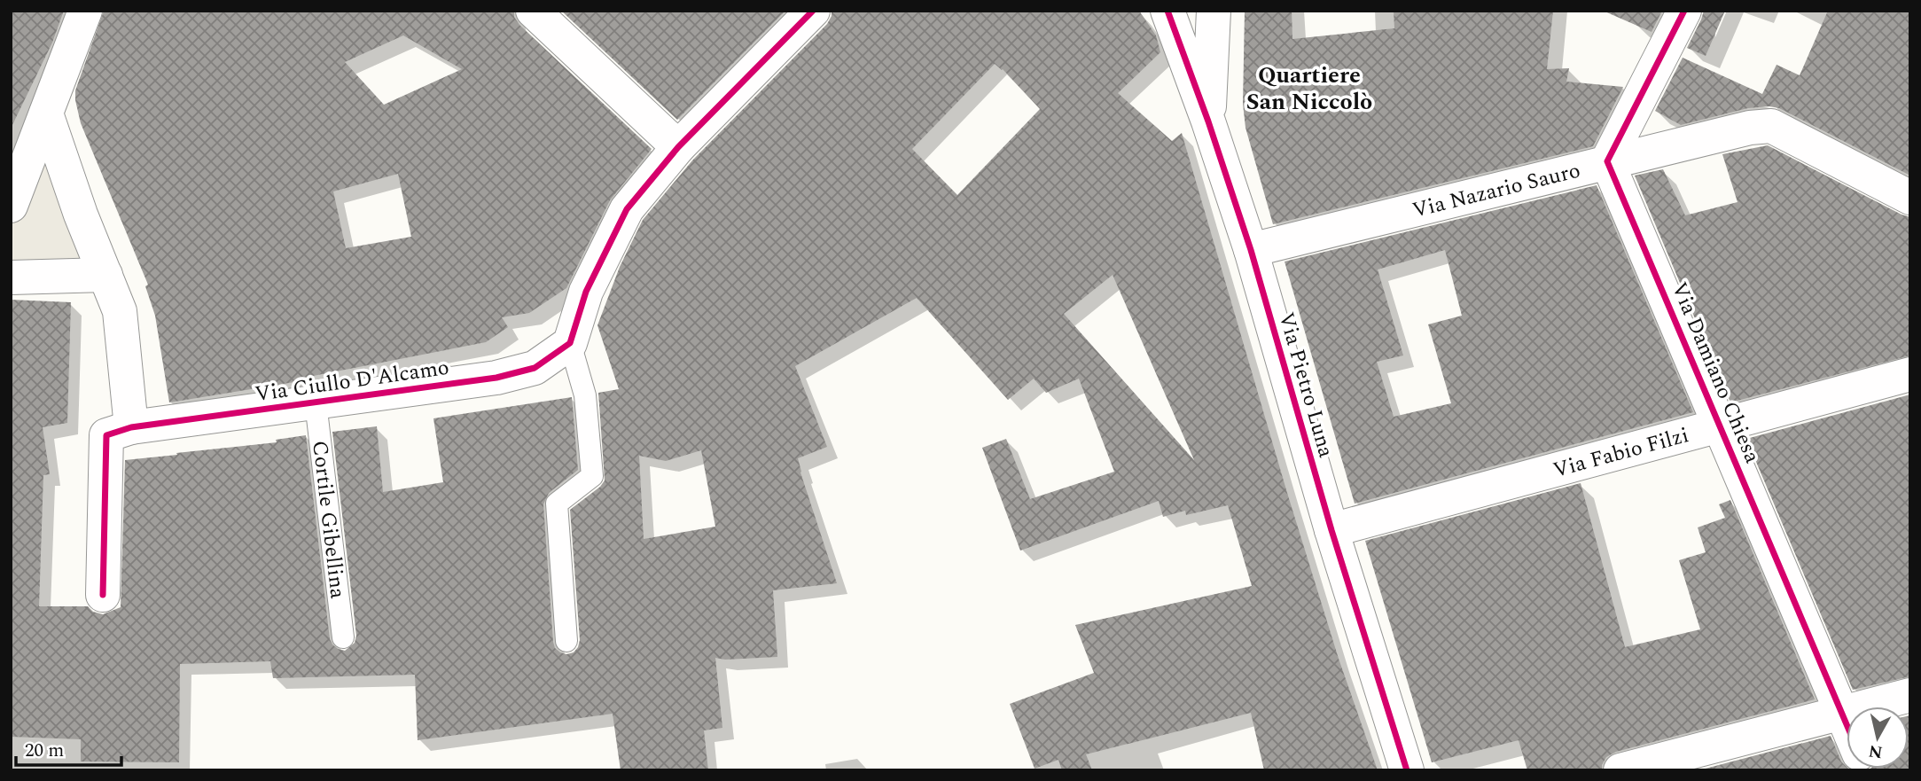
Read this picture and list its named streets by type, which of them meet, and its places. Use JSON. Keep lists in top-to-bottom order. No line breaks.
{"streets":{"street":["Via Nazario Sauro","Via Damiano Chiesa","Via Ciullo D'Alcamo","Via Pietro Luna","Via Fabio Filzi"],"lane":["Cortile Gibellina"]},"crossings":[["Via Nazario Sauro","Via Damiano Chiesa"],["Via Nazario Sauro","Via Pietro Luna"],["Via Damiano Chiesa","Via Fabio Filzi"],["Via Ciullo D'Alcamo","Cortile Gibellina"],["Via Pietro Luna","Via Fabio Filzi"]],"districts":["Quartiere San Niccolò"],"scale_bar":"20 m","north":"bottom"}
